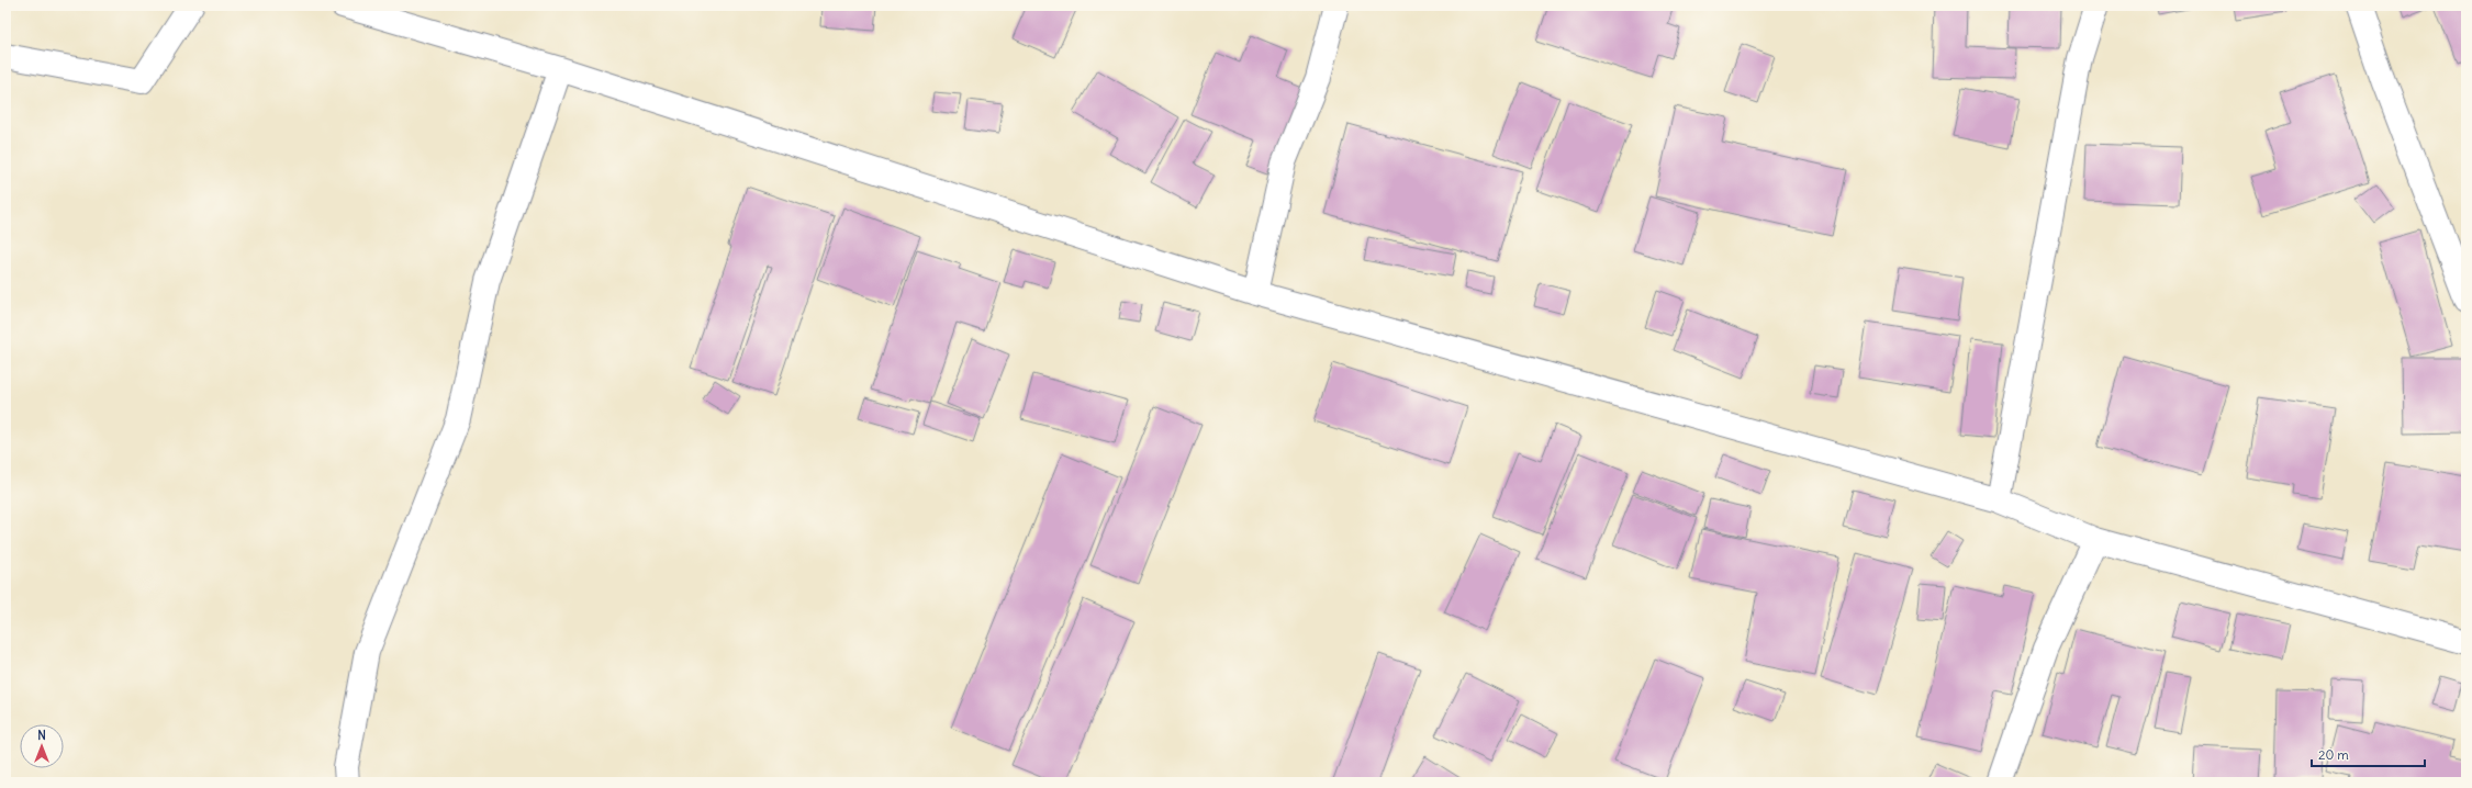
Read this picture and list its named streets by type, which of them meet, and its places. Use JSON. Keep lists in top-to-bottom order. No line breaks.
{"scale_bar":"20 m","north":"top"}
